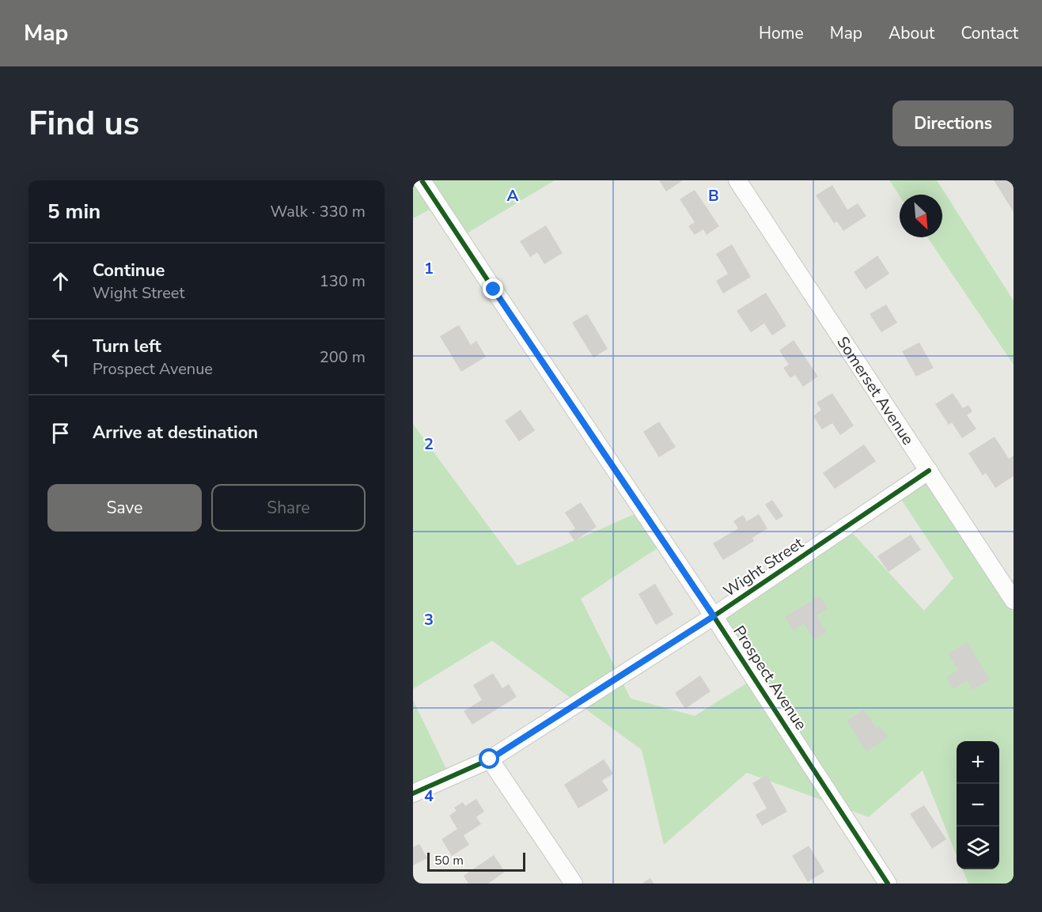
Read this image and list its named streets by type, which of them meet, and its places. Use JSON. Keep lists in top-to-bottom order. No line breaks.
{"streets":{"street":["Somerset Avenue","Wight Street","Prospect Avenue"]},"crossings":[["Somerset Avenue","Wight Street"],["Wight Street","Prospect Avenue"]],"scale_bar":"50 m","north":"bottom right","page":{"header":"Map","nav":["Home","Map","About","Contact"],"buttons":["Directions",["Save","Share"]],"title":"Find us","heading":["5 min","Walk · 330 m"],"list":[["Continue","Wight Street","130 m"],["Turn left","Prospect Avenue","200 m"],"Arrive at destination"],"map_buttons":["+","−"],"scale":"50 m"},"grid":{"columns":["A","B"],"rows":["1","2","3","4"]}}
